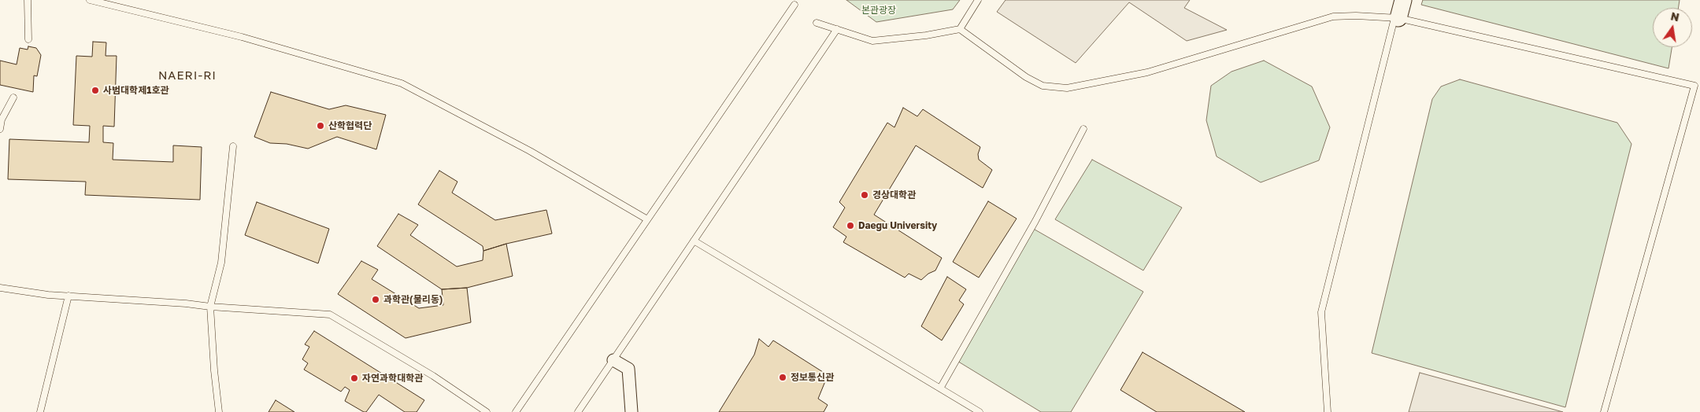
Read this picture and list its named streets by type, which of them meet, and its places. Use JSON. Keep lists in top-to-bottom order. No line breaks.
{"districts":["NAERI-RI"],"parks":["본관광장"],"places":["사범대학제1호관","산학협력단","경상대학관","Daegu University","과학관(물리동)","정보통신관","자연과학대학관"],"north":"top"}
